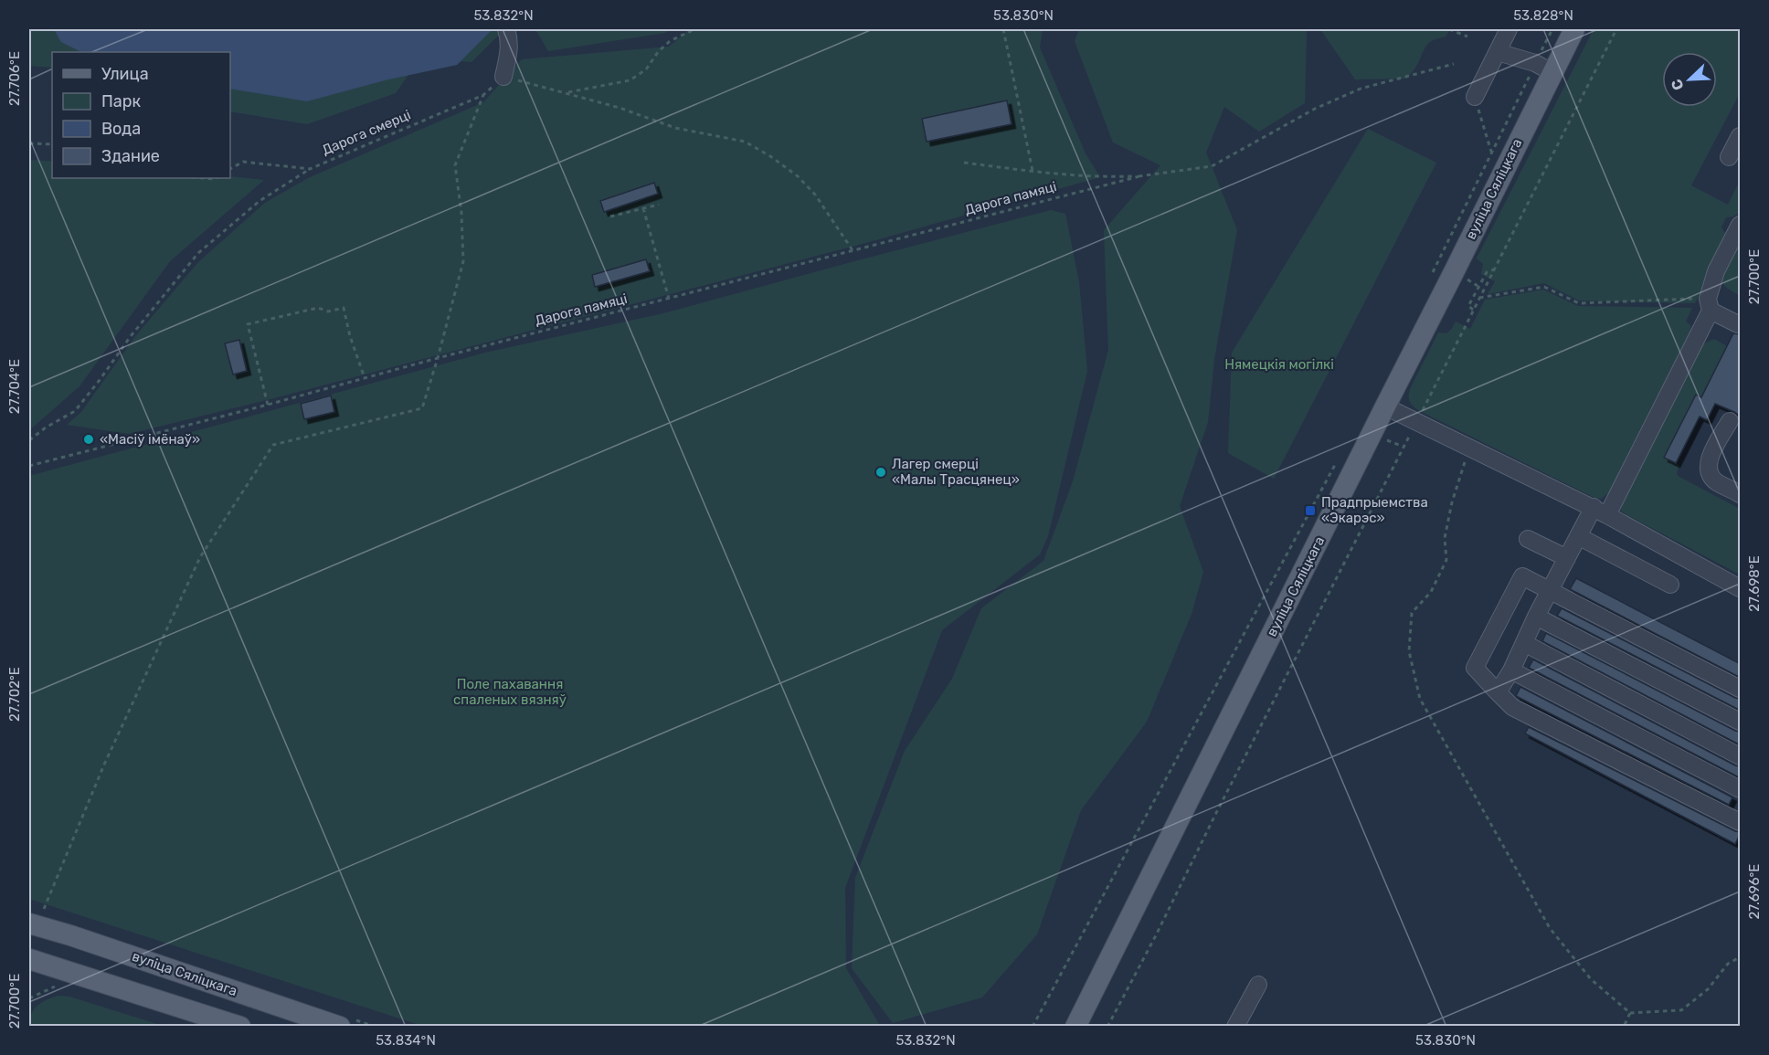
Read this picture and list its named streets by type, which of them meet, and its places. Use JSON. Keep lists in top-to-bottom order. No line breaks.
{"streets":{"main road":["вуліца Сяліцкага"],"path":["Дарога смерці","Дарога памяці"]},"parks":["Нямецкія могілкі","Поле пахавання спаленых вязняў"],"places":{"other":["«Масіў імёнаў»","Лагер смерці «Малы Трасцянец»"],"transit":["Прадпрыемства «Экарэс»"]},"legend":["Улица","Парк","Вода","Здание"],"north":"bottom left","coordinates":["53.832°N","53.830°N","53.828°N","27.706°E","27.700°E","27.704°E","27.698°E","27.702°E","27.696°E","53.834°N"]}
